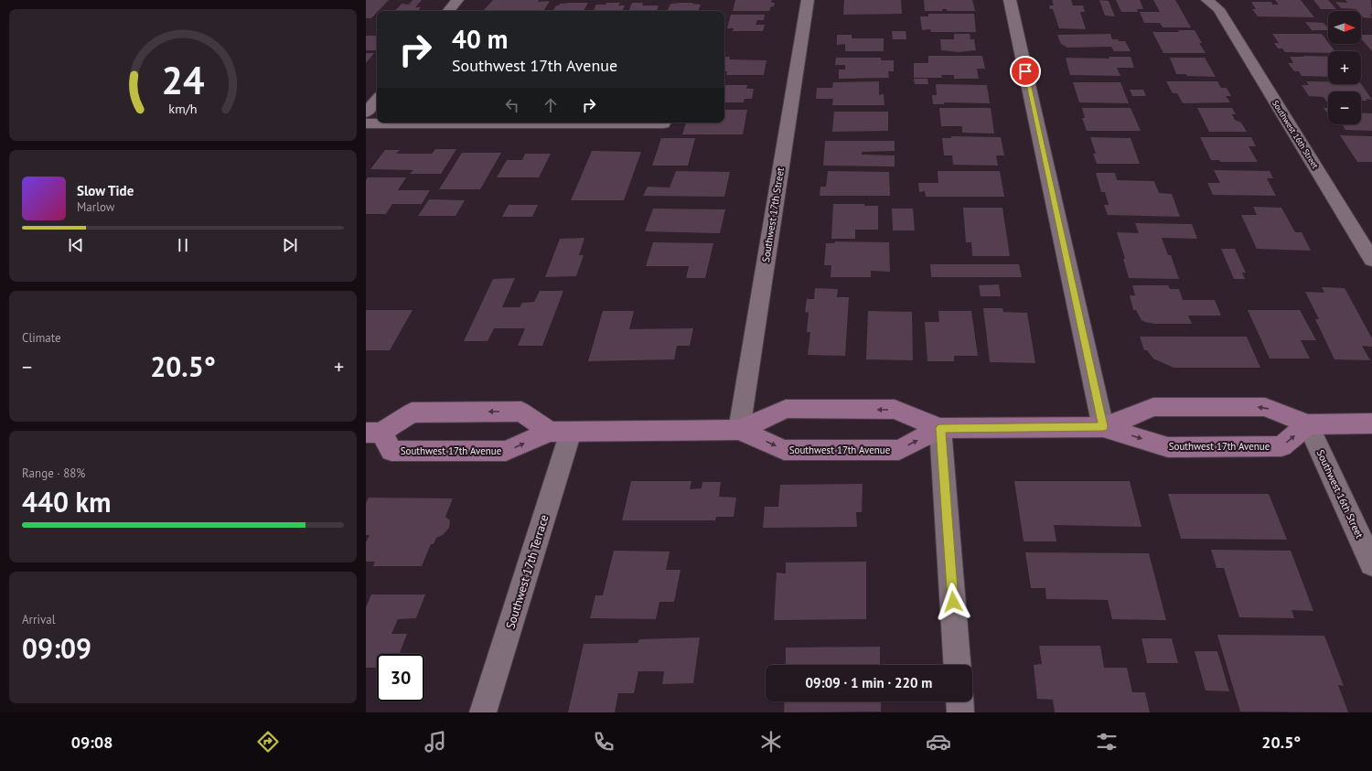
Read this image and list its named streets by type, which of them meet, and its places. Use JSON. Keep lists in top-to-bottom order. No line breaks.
{"streets":{"main road":["Southwest 17th Avenue"],"street":["Southwest 16th Street","Southwest 17th Street","Southwest 17th Terrace"]},"crossings":[["Southwest 16th Street","Southwest 17th Avenue"],["Southwest 17th Street","Southwest 17th Avenue"],["Southwest 17th Avenue","Southwest 17th Terrace"]],"north":"right","page":{"map_buttons":["+","−"],"turn":["40 m","Southwest 17th Avenue"],"song":["Slow Tide","Marlow"],"tile":["Climate",["Range · 88%","440 km"],["Arrival","09:09"]],"heat":["−","20.5°","+"],"limit":"30","trip":"09:09 · 1 min · 220 m","tabs":["09:08","20.5°"],"gauge":["24","km/h"]}}
